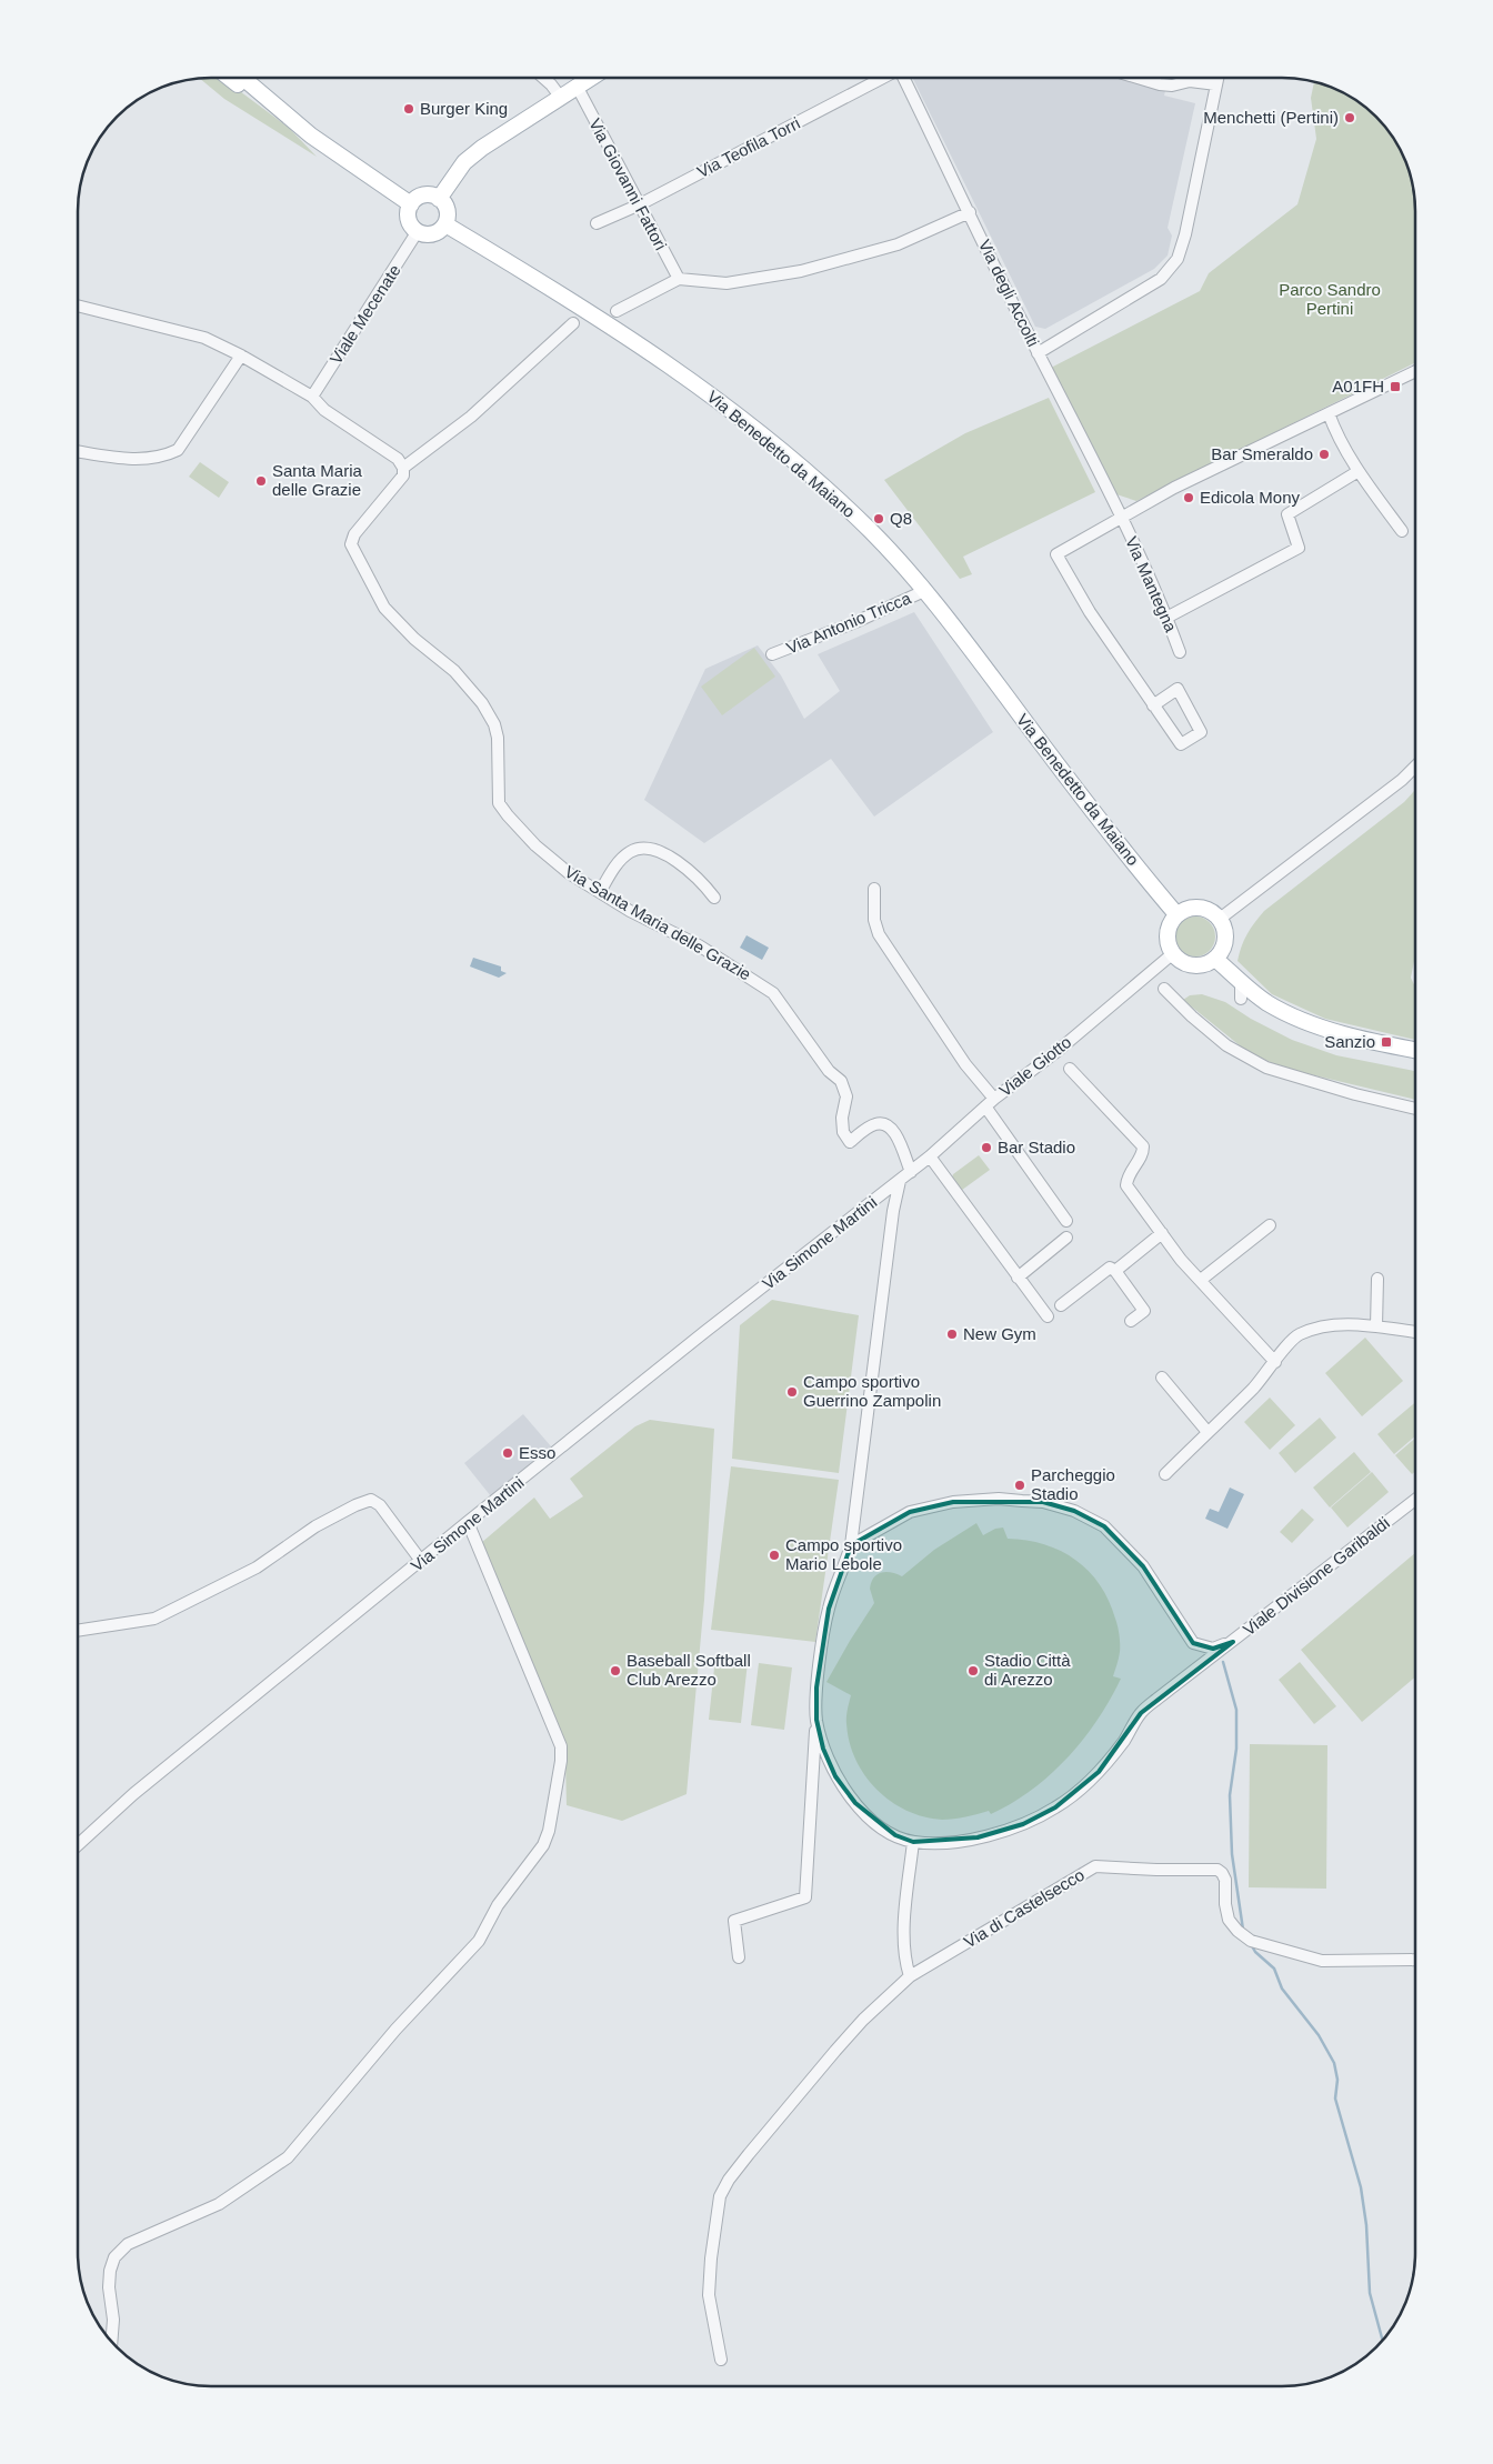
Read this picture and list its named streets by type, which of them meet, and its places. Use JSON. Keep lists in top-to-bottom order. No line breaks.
{"streets":{"main road":["Via Benedetto da Maiano"],"street":["Via Teofila Torri","Via Giovanni Fattori","Via degli Accolti","Viale Mecenate","Via Mantegna","Via Antonio Tricca","Via Santa Maria delle Grazie","Viale Giotto","Via Simone Martini","Viale Divisione Garibaldi","Via di Castelsecco"]},"crossings":[["Via Teofila Torri","Via Giovanni Fattori"],["Via degli Accolti","Via Mantegna"],["Viale Mecenate","Via Benedetto da Maiano"],["Via Benedetto da Maiano","Via Antonio Tricca"],["Via Benedetto da Maiano","Viale Giotto"],["Via Santa Maria delle Grazie","Viale Giotto"],["Viale Giotto","Via Simone Martini"]],"parks":["Parco Sandro Pertini"],"places":{"other":["Burger King","Menchetti (Pertini)","Bar Smeraldo","Santa Maria delle Grazie","Edicola Mony","Q8","Bar Stadio","New Gym","Campo sportivo Guerrino Zampolin","Esso","Parcheggio Stadio","Campo sportivo Mario Lebole","Baseball Softball Club Arezzo","Stadio Città di Arezzo"],"transit":["A01FH","Sanzio"]}}
